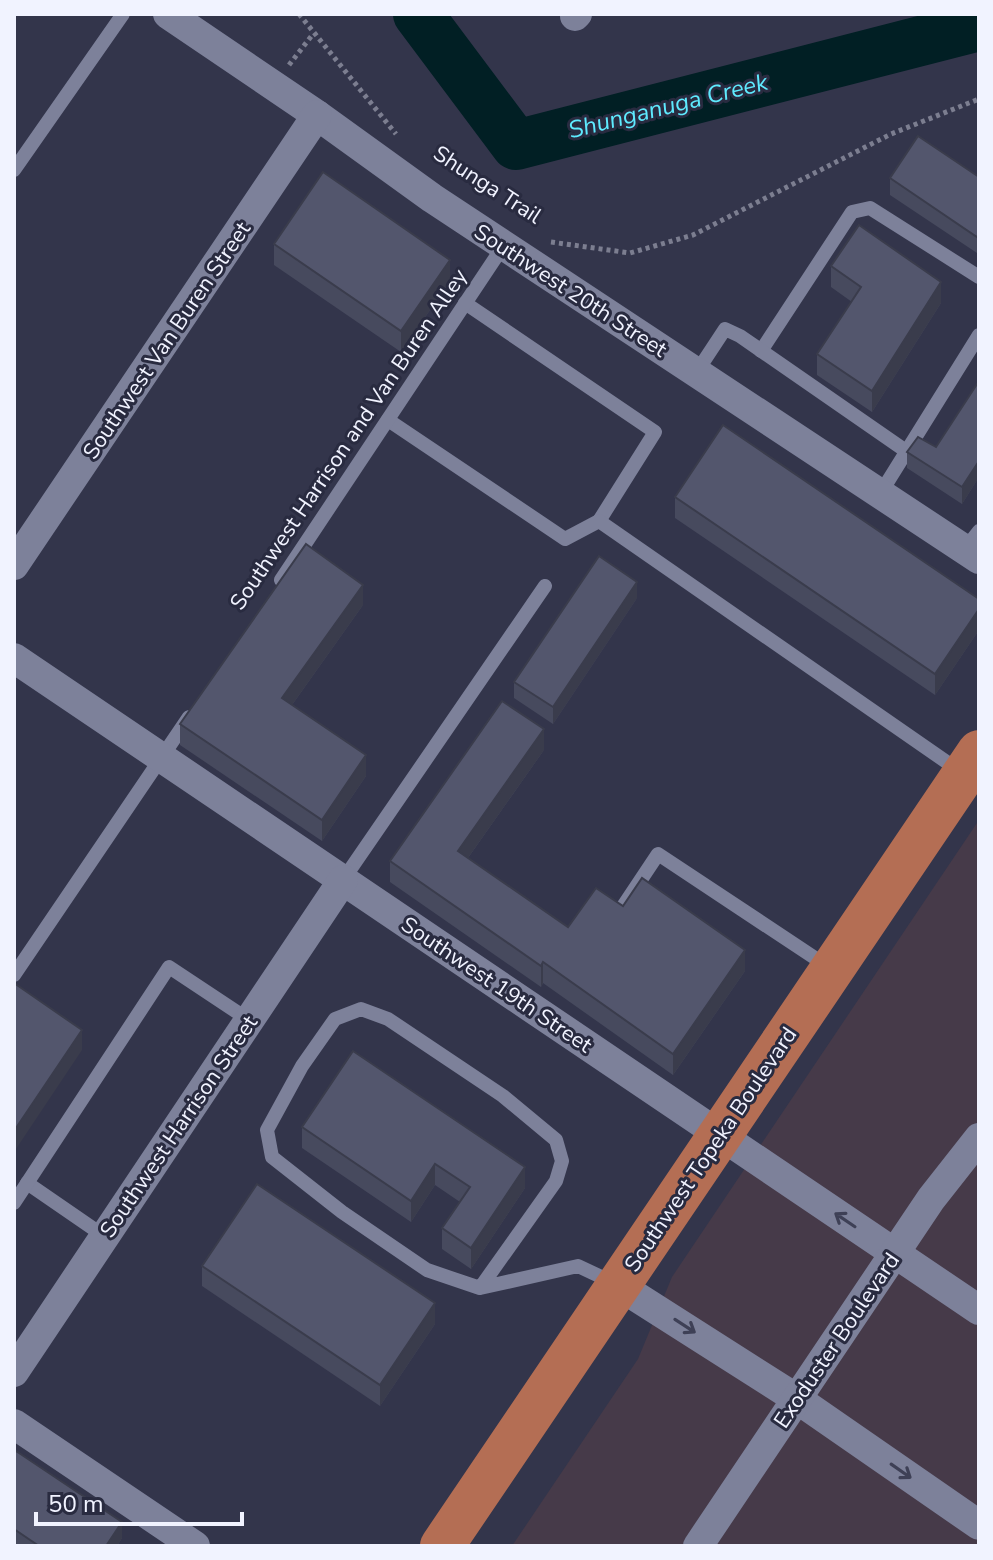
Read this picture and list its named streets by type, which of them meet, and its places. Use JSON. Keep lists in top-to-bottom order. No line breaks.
{"streets":{"main road":["Southwest Topeka Boulevard"],"street":["Southwest 20th Street","Southwest Van Buren Street","Southwest 19th Street","Southwest Harrison Street","Exoduster Boulevard"],"lane":["Southwest Harrison and Van Buren Alley"],"path":["Shunga Trail"]},"crossings":[["Southwest 20th Street","Southwest Van Buren Street"],["Southwest 20th Street","Southwest Harrison and Van Buren Alley"],["Southwest 19th Street","Southwest Harrison Street"],["Southwest 19th Street","Southwest Topeka Boulevard"],["Southwest 19th Street","Exoduster Boulevard"]],"water":["Shunganuga Creek"],"scale_bar":"50 m"}
